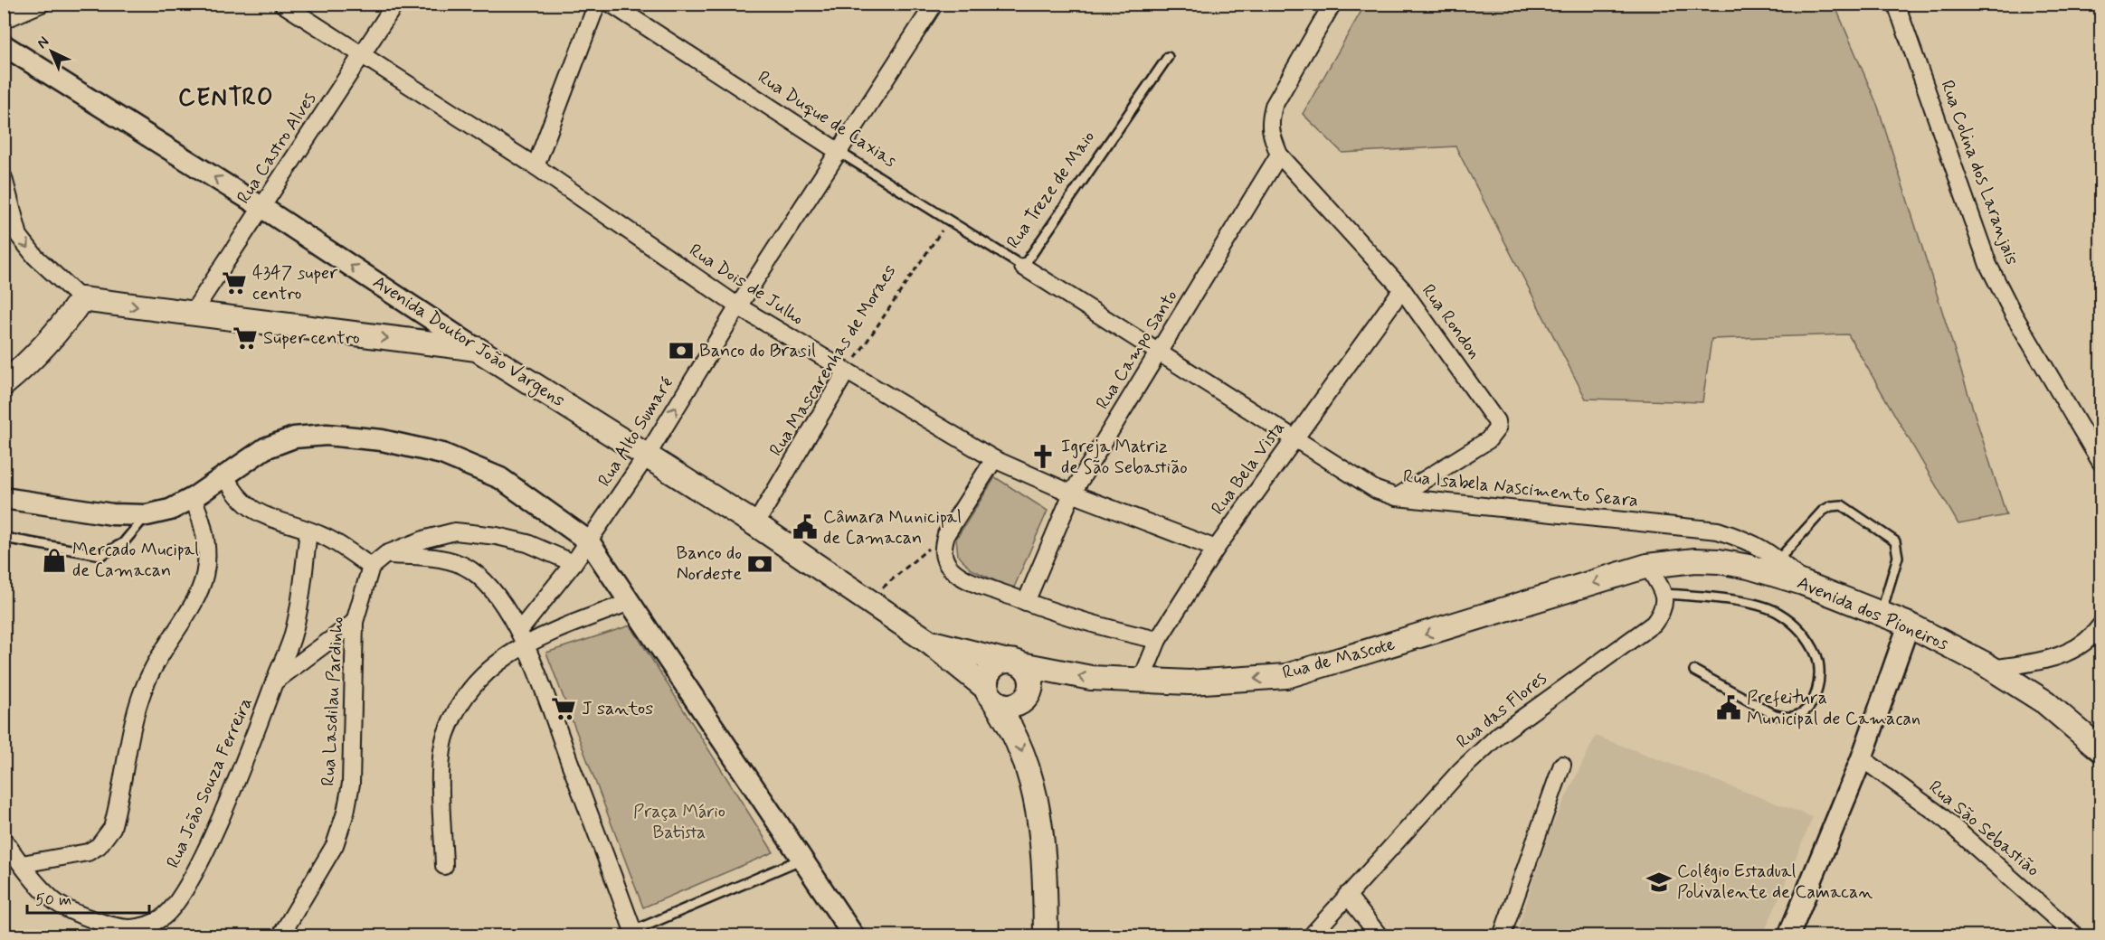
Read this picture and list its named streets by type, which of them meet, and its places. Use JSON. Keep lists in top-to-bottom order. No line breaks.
{"streets":{"main road":["Avenida Doutor João Vargens","Avenida dos Pioneiros","Rua de Mascote"],"street":["Rua Duque de Caxias","Rua Castro Alves","Rua Colina dos Laranjais","Rua Treze de Maio","Rua Dois de Julho","Rua Rondon","Rua Campo Santo","Rua Mascarenhas de Moraes","Rua Alto Sumaré","Rua Bela Vista","Rua Isabela Nascimento Seara","Rua Lasdilau Pardinho","Rua das Flores","Rua João Souza Ferreira","Rua São Sebastião"]},"crossings":[["Rua Duque de Caxias","Rua Treze de Maio"],["Rua Duque de Caxias","Rua Mascarenhas de Moraes"],["Rua Duque de Caxias","Rua Alto Sumaré"],["Rua Castro Alves","Rua Dois de Julho"],["Rua Castro Alves","Avenida Doutor João Vargens"],["Rua Treze de Maio","Rua Campo Santo"],["Rua Treze de Maio","Rua Isabela Nascimento Seara"],["Rua Dois de Julho","Rua Campo Santo"],["Rua Dois de Julho","Rua Mascarenhas de Moraes"],["Rua Dois de Julho","Rua Alto Sumaré"],["Rua Dois de Julho","Rua Bela Vista"],["Rua Rondon","Rua Campo Santo"],["Rua Rondon","Rua Bela Vista"],["Rua Rondon","Rua Isabela Nascimento Seara"],["Avenida Doutor João Vargens","Rua Mascarenhas de Moraes"],["Avenida Doutor João Vargens","Rua Alto Sumaré"],["Avenida Doutor João Vargens","Rua de Mascote"],["Rua Campo Santo","Rua Isabela Nascimento Seara"],["Rua Bela Vista","Rua Isabela Nascimento Seara"],["Rua Bela Vista","Rua de Mascote"],["Rua Isabela Nascimento Seara","Avenida dos Pioneiros"],["Avenida dos Pioneiros","Rua de Mascote"]],"one_way":["Rua de Mascote"],"districts":["CENTRO"],"parks":["Praça Mário Batista"],"places":{"supermarket":["4347 super centro","Super centro","J santos"],"bank":["Banco do Brasil","Banco do Nordeste"],"church":["Igreja Matriz de São Sebastião"],"public building":["Câmara Municipal de Camacan","Prefeitura Municipal de Camacan"],"shop":["Mercado Mucipal de Camacan"],"school or university":["Colégio Estadual Polivalente de Camacan"]},"scale_bar":"50 m","north":"top left"}
